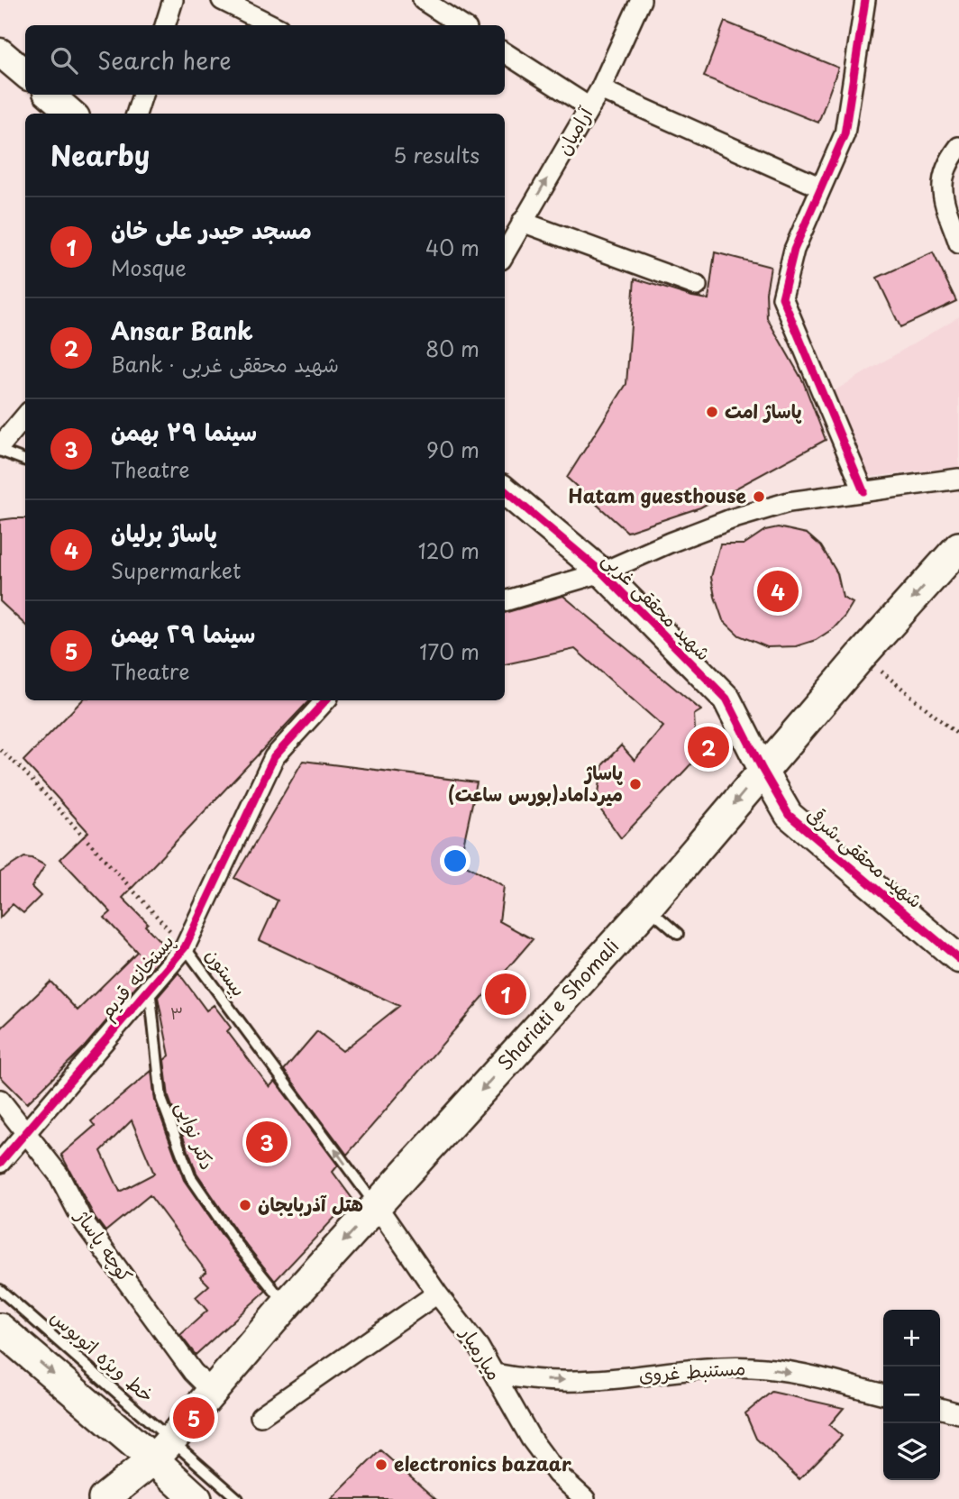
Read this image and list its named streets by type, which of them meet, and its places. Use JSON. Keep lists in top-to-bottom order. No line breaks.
{"streets":{"main road":["Shariati e Shomali"],"street":["آرامیان","شهید محققی غربی","شهید محققی شرقی","پستخانه قدیم","کوچه پاساژ","میارمیار","مستنبط غروی"],"lane":["بیستون","دکتر نوایی","خط ویژه اتوبوس"]},"crossings":[["شهید محققی غربی","شهید محققی شرقی"],["شهید محققی غربی","Shariati e Shomali"],["شهید محققی شرقی","Shariati e Shomali"],["بیستون","پستخانه قدیم"],["بیستون","Shariati e Shomali"],["بیستون","میارمیار"],["پستخانه قدیم","دکتر نوایی"],["پستخانه قدیم","کوچه پاساژ"],["Shariati e Shomali","دکتر نوایی"],["Shariati e Shomali","کوچه پاساژ"],["Shariati e Shomali","میارمیار"],["Shariati e Shomali","خط ویژه اتوبوس"],["میارمیار","مستنبط غروی"]],"one_way":["آرامیان","بیستون","Shariati e Shomali","مستنبط غروی"],"places":["پاساژ امت","Hatam guesthouse","پاساژ میرداماد(بورس ساعت)","هتل آذربایجان","electronics bazaar"],"house_numbers":["۳"],"page":{"search":"Search here","heading":["Nearby","5 results"],"list":[{"mark":"1","name":"مسجد حیدر علی خان","note":"Mosque","value":"40 m"},{"mark":"2","name":"Ansar Bank","note":"Bank · شهید محققی غربی","value":"80 m"},{"mark":"3","name":"سینما ۲۹ بهمن","note":"Theatre","value":"90 m"},{"mark":"4","name":"پاساژ برلیان","note":"Supermarket","value":"120 m"},{"mark":"5","name":"سینما ٢٩ بهمن","note":"Theatre","value":"170 m"}],"pins":["4","2","1","3","5"],"map_buttons":["+","−"]}}
